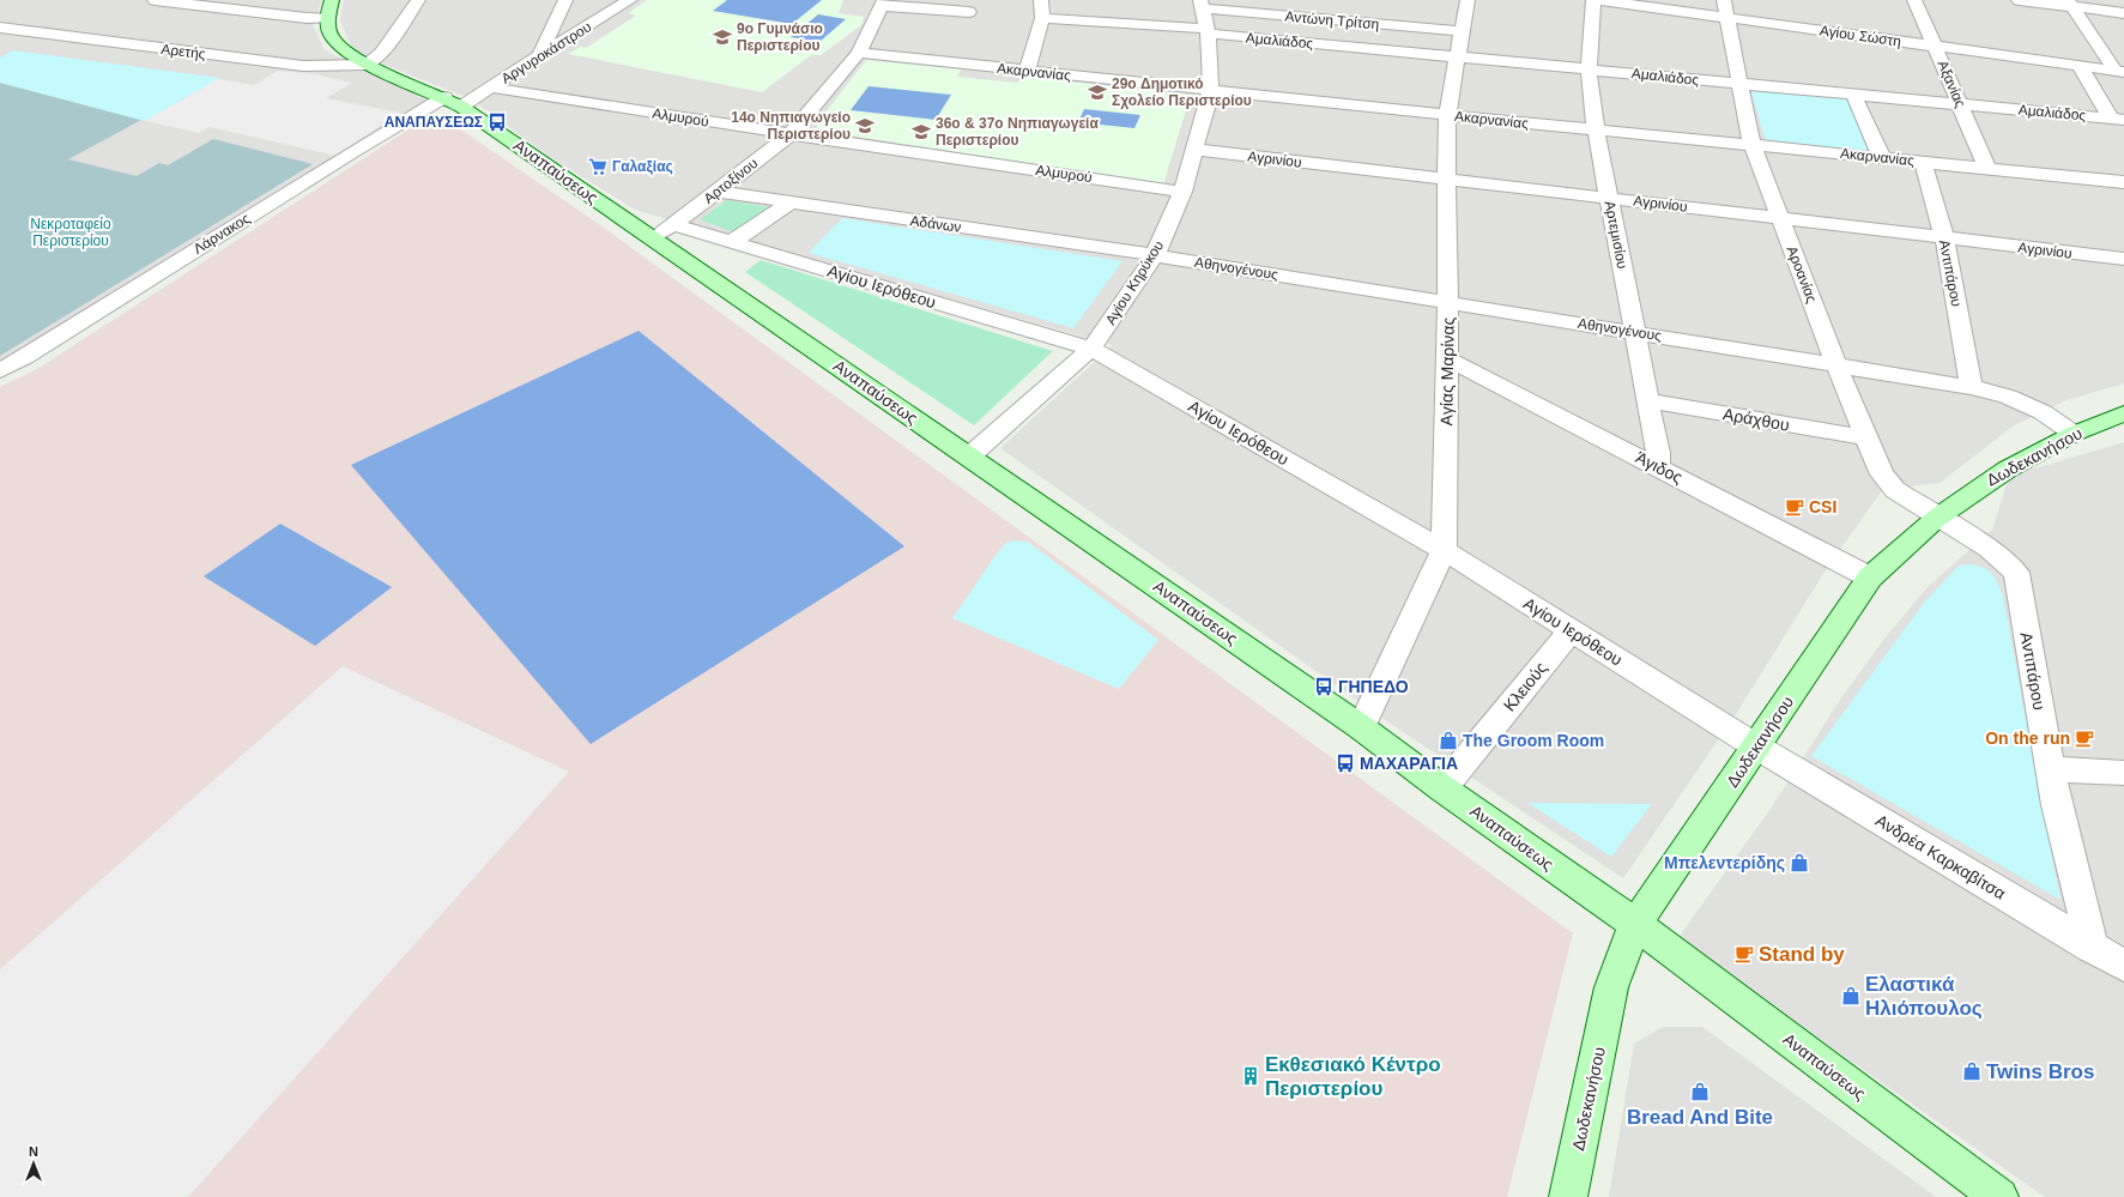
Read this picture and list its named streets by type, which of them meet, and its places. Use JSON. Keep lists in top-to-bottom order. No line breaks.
{"streets":{"street":["Αντώνη Τρίτση","Αγίου Σώστη","Αμαλιάδος","Αρετής","Αργυροκάστρου","Ακαρνανίας","Αξανίας","Αλμυρού","Αγρινίου","Αναπαύσεως","Αρτοξίνου","Αδάνων","Λάρνακος","Αρτεμισίου","Αθηνογένους","Αντιπάρου","Αροανίας","Αγίου Κηρύκου","Αγίου Ιερόθεου","Αγίας Μαρίνας","Αράχθου","Δωδεκανήσου","Άγιδος","Κλειούς","Ανδρέα Καρκαβίτσα"]},"crossings":[["Αντώνη Τρίτση","Αγίου Κηρύκου"],["Αντώνη Τρίτση","Αγίας Μαρίνας"],["Αγίου Σώστη","Αξανίας"],["Αγίου Σώστη","Αροανίας"],["Αμαλιάδος","Αξανίας"],["Αμαλιάδος","Αρτεμισίου"],["Αμαλιάδος","Αροανίας"],["Αμαλιάδος","Αγίου Κηρύκου"],["Αμαλιάδος","Αγίας Μαρίνας"],["Αρετής","Αναπαύσεως"],["Αργυροκάστρου","Αλμυρού"],["Αργυροκάστρου","Αναπαύσεως"],["Αργυροκάστρου","Λάρνακος"],["Ακαρνανίας","Αξανίας"],["Ακαρνανίας","Αρτοξίνου"],["Ακαρνανίας","Αρτεμισίου"],["Ακαρνανίας","Αντιπάρου"],["Ακαρνανίας","Αροανίας"],["Ακαρνανίας","Αγίου Κηρύκου"],["Ακαρνανίας","Αγίας Μαρίνας"],["Αλμυρού","Αρτοξίνου"],["Αλμυρού","Αγίου Κηρύκου"],["Αγρινίου","Αρτεμισίου"],["Αγρινίου","Αντιπάρου"],["Αγρινίου","Αροανίας"],["Αγρινίου","Αγίου Κηρύκου"],["Αγρινίου","Αγίας Μαρίνας"],["Αναπαύσεως","Αρτοξίνου"],["Αναπαύσεως","Λάρνακος"],["Αναπαύσεως","Αγίου Κηρύκου"],["Αναπαύσεως","Αγίας Μαρίνας"],["Αναπαύσεως","Δωδεκανήσου"],["Αναπαύσεως","Κλειούς"],["Αρτοξίνου","Αδάνων"],["Αρτοξίνου","Αγίου Ιερόθεου"],["Αδάνων","Αθηνογένους"],["Αδάνων","Αγίου Κηρύκου"],["Αρτεμισίου","Αθηνογένους"],["Αρτεμισίου","Αράχθου"],["Αρτεμισίου","Άγιδος"],["Αθηνογένους","Αντιπάρου"],["Αθηνογένους","Αροανίας"],["Αθηνογένους","Αγίου Κηρύκου"],["Αθηνογένους","Αγίας Μαρίνας"],["Αθηνογένους","Δωδεκανήσου"],["Αντιπάρου","Αροανίας"],["Αντιπάρου","Δωδεκανήσου"],["Αντιπάρου","Ανδρέα Καρκαβίτσα"],["Αροανίας","Αράχθου"],["Αροανίας","Δωδεκανήσου"],["Αγίου Κηρύκου","Αγίου Ιερόθεου"],["Αγίου Ιερόθεου","Αγίας Μαρίνας"],["Αγίου Ιερόθεου","Δωδεκανήσου"],["Αγίου Ιερόθεου","Κλειούς"],["Αγίου Ιερόθεου","Ανδρέα Καρκαβίτσα"],["Αγίας Μαρίνας","Άγιδος"],["Δωδεκανήσου","Άγιδος"],["Δωδεκανήσου","Ανδρέα Καρκαβίτσα"]],"parks":["Νεκροταφείο Περιστερίου"],"places":{"school or university":["9ο Γυμνάσιο Περιστερίου","29o Δημοτικό Σχολείο Περιστερίου","14ο Νηπιαγωγείο Περιστερίου","36ο & 37ο Νηπιαγωγεία Περιστερίου"],"bus stop":["ΑΝΑΠΑΥΣΕΩΣ","ΓΗΠΕΔΟ","ΜΑΧΑΡΑΓΙΑ"],"supermarket":["Γαλαξίας"],"cafe":["CSI","On the run","Stand by"],"shop":["The Groom Room","Μπελεντερίδης","Ελαστικά Ηλιόπουλος","Twins Bros","Bread And Bite"],"building":["Εκθεσιακό Κέντρο Περιστερίου"]},"north":"top"}
